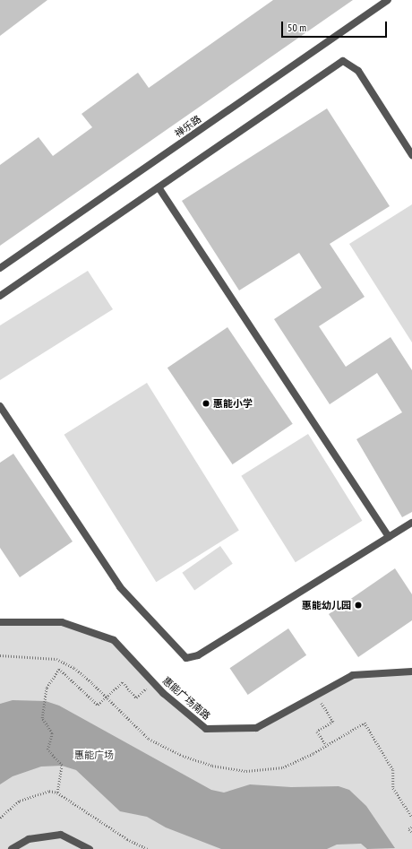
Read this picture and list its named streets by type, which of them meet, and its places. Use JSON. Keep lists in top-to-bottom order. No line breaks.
{"streets":{"street":["禅乐路","惠能广场南路"]},"parks":["惠能广场"],"places":["惠能小学","惠能幼儿园"],"scale_bar":"50 m"}
